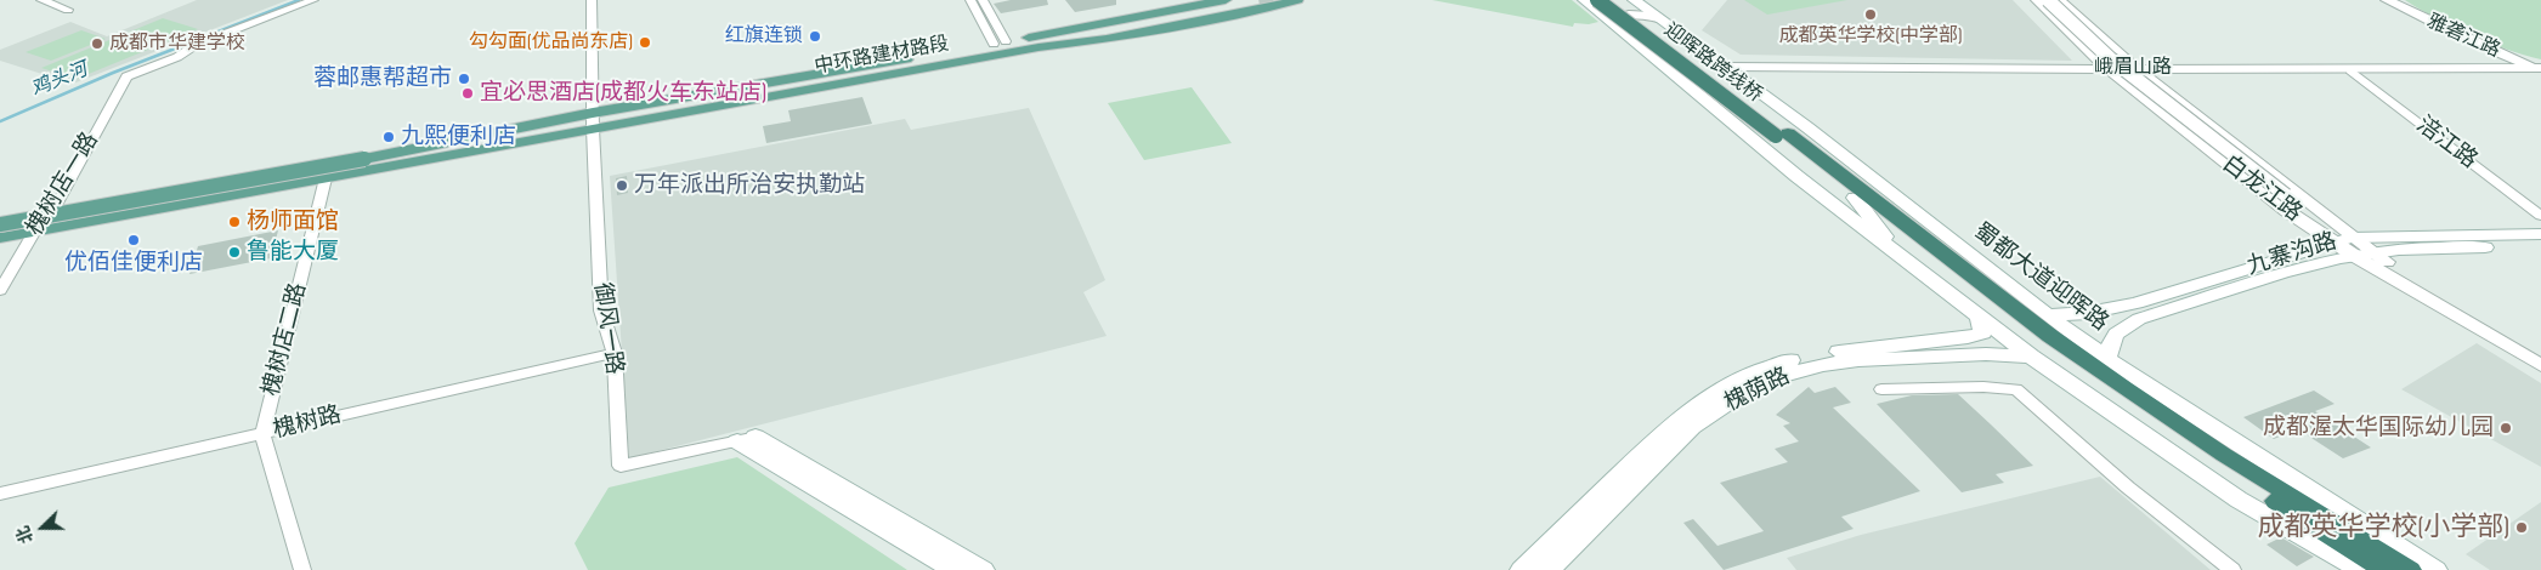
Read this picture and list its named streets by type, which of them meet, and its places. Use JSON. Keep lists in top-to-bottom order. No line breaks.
{"streets":{"highway":["迎晖路跨线桥","蜀都大道迎晖路"],"main road":["中环路建材路段","九寨沟路","御风一路","槐荫路"],"street":["雅砻江路","峨眉山路","涪江路","槐树店一路","白龙江路","槐树店二路","槐树路"]},"crossings":[["雅砻江路","峨眉山路"],["中环路建材路段","御风一路"],["迎晖路跨线桥","蜀都大道迎晖路"],["峨眉山路","涪江路"],["峨眉山路","白龙江路"],["峨眉山路","蜀都大道迎晖路"],["白龙江路","九寨沟路"],["九寨沟路","蜀都大道迎晖路"],["御风一路","槐树路"],["槐树店二路","槐树路"]],"water":["鸡头河"],"places":["成都英华学校(中学部)","红旗连锁","勾勾面(优品尚东店)","成都市华建学校","蓉邮惠帮超市","宜必思酒店(成都火车东站店)","九熙便利店","万年派出所治安执勤站","杨师面馆","优佰佳便利店","鲁能大厦","成都渥太华国际幼儿园","成都英华学校(小学部)"],"north":"left"}
